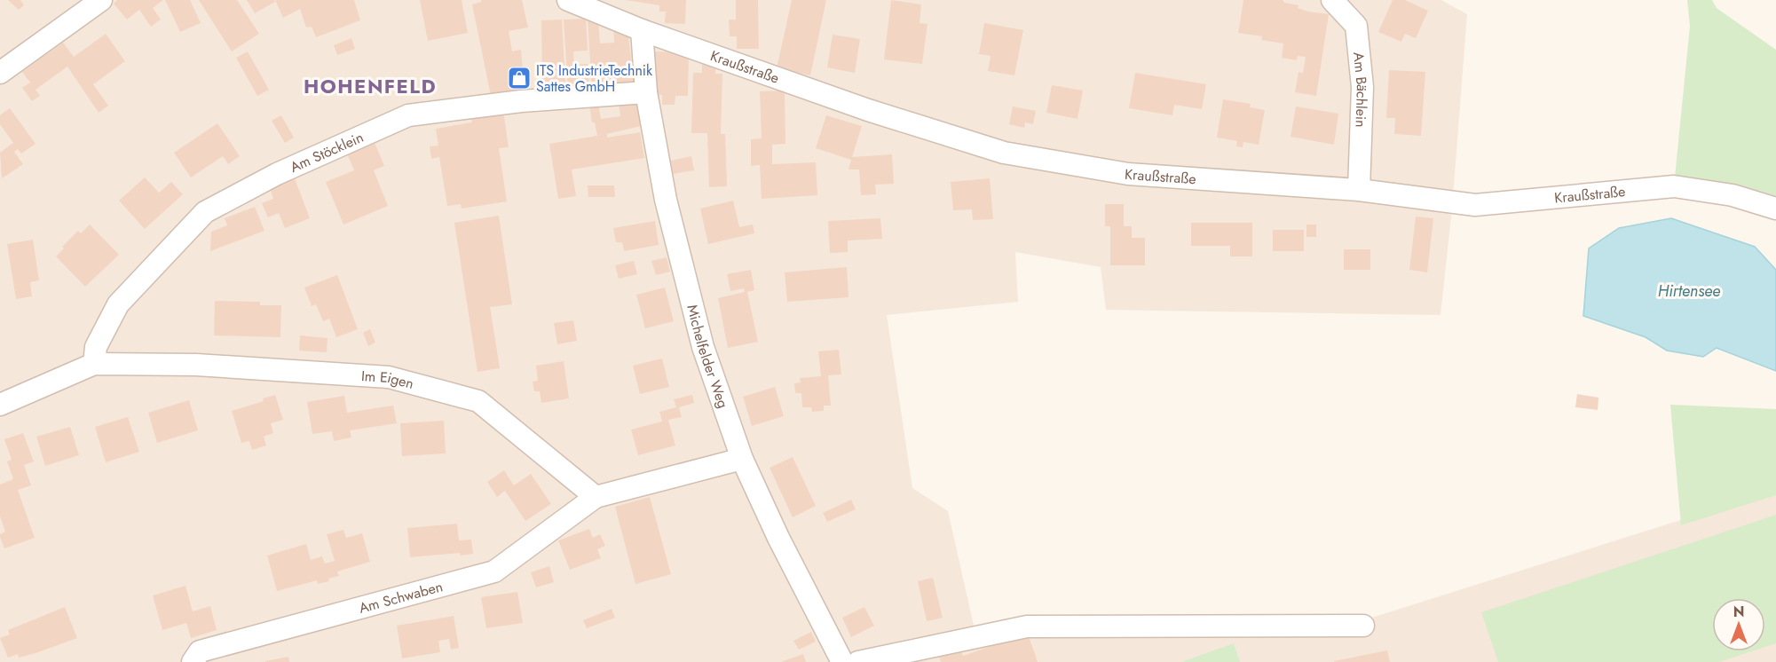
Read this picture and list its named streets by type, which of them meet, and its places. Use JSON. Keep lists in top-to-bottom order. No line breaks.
{"streets":{"street":["Kraußstraße","Am Bächlein","Am Stöcklein","Michelfelder Weg","Im Eigen","Am Schwaben"]},"crossings":[["Kraußstraße","Am Bächlein"],["Kraußstraße","Michelfelder Weg"],["Am Stöcklein","Michelfelder Weg"],["Am Stöcklein","Im Eigen"],["Im Eigen","Am Schwaben"]],"districts":["HOHENFELD"],"water":["Hirtensee"],"places":{"shop":["ITS IndustrieTechnik Sattes GmbH"]},"north":"top"}
